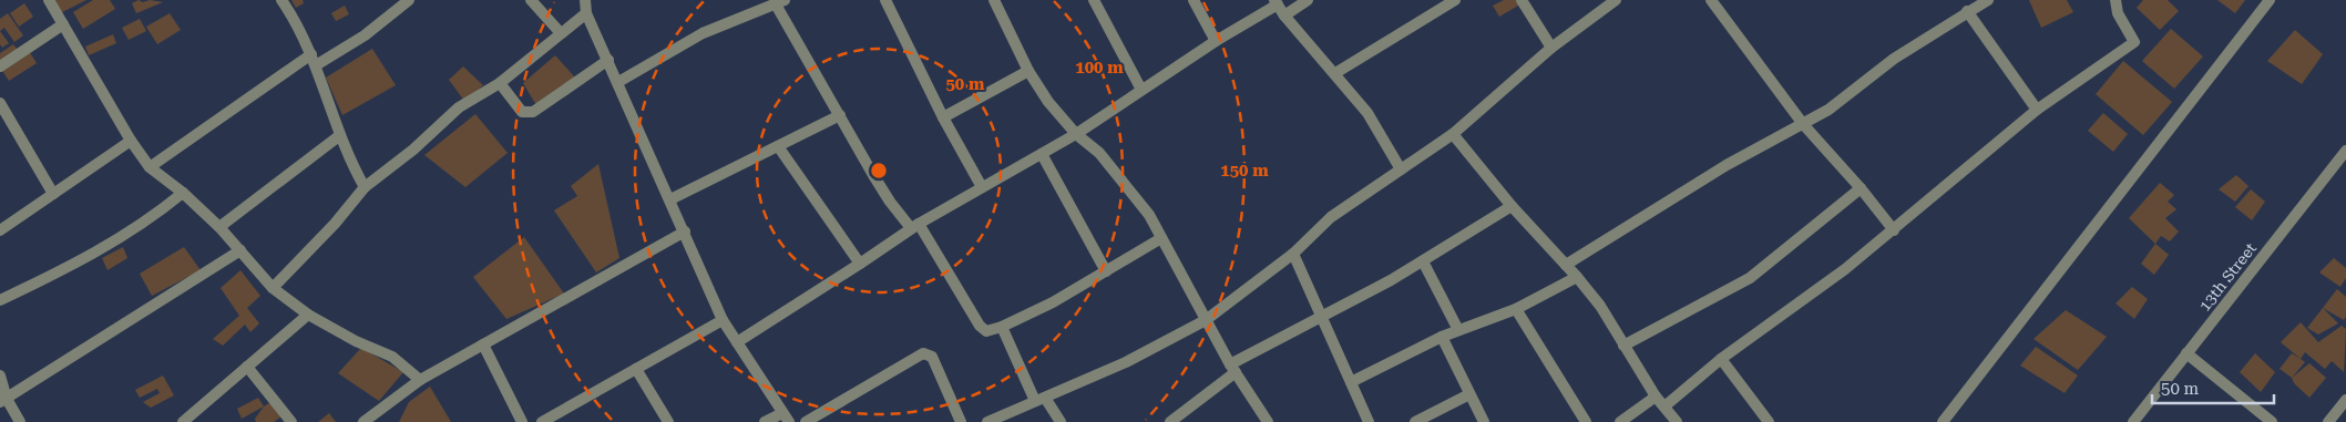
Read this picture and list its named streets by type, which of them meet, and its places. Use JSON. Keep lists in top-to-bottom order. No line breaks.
{"streets":{"street":["13th Street"]},"scale_bar":"50 m","rings":["100 m","50 m","150 m"]}
